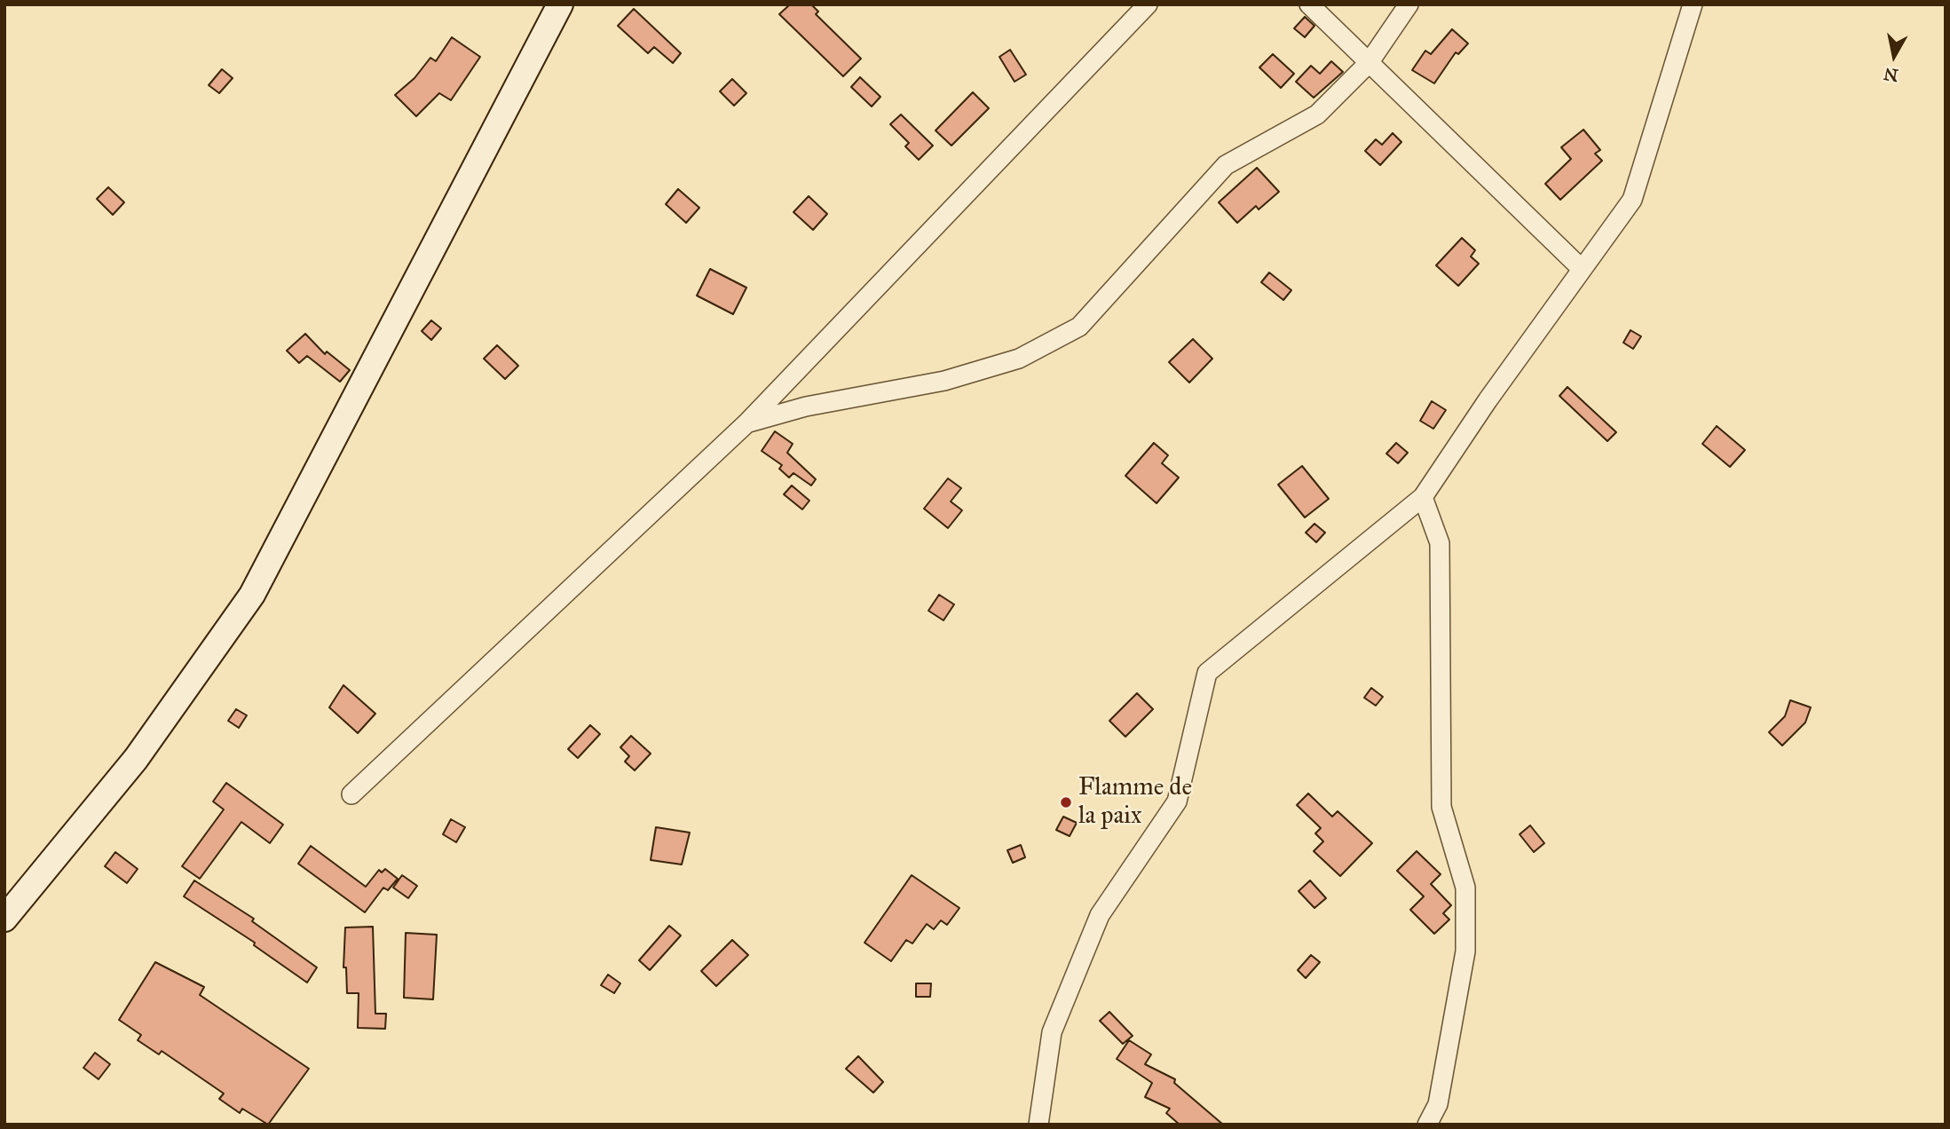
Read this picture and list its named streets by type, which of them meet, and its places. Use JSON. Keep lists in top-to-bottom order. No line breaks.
{"places":["Flamme de la paix"],"north":"bottom"}
